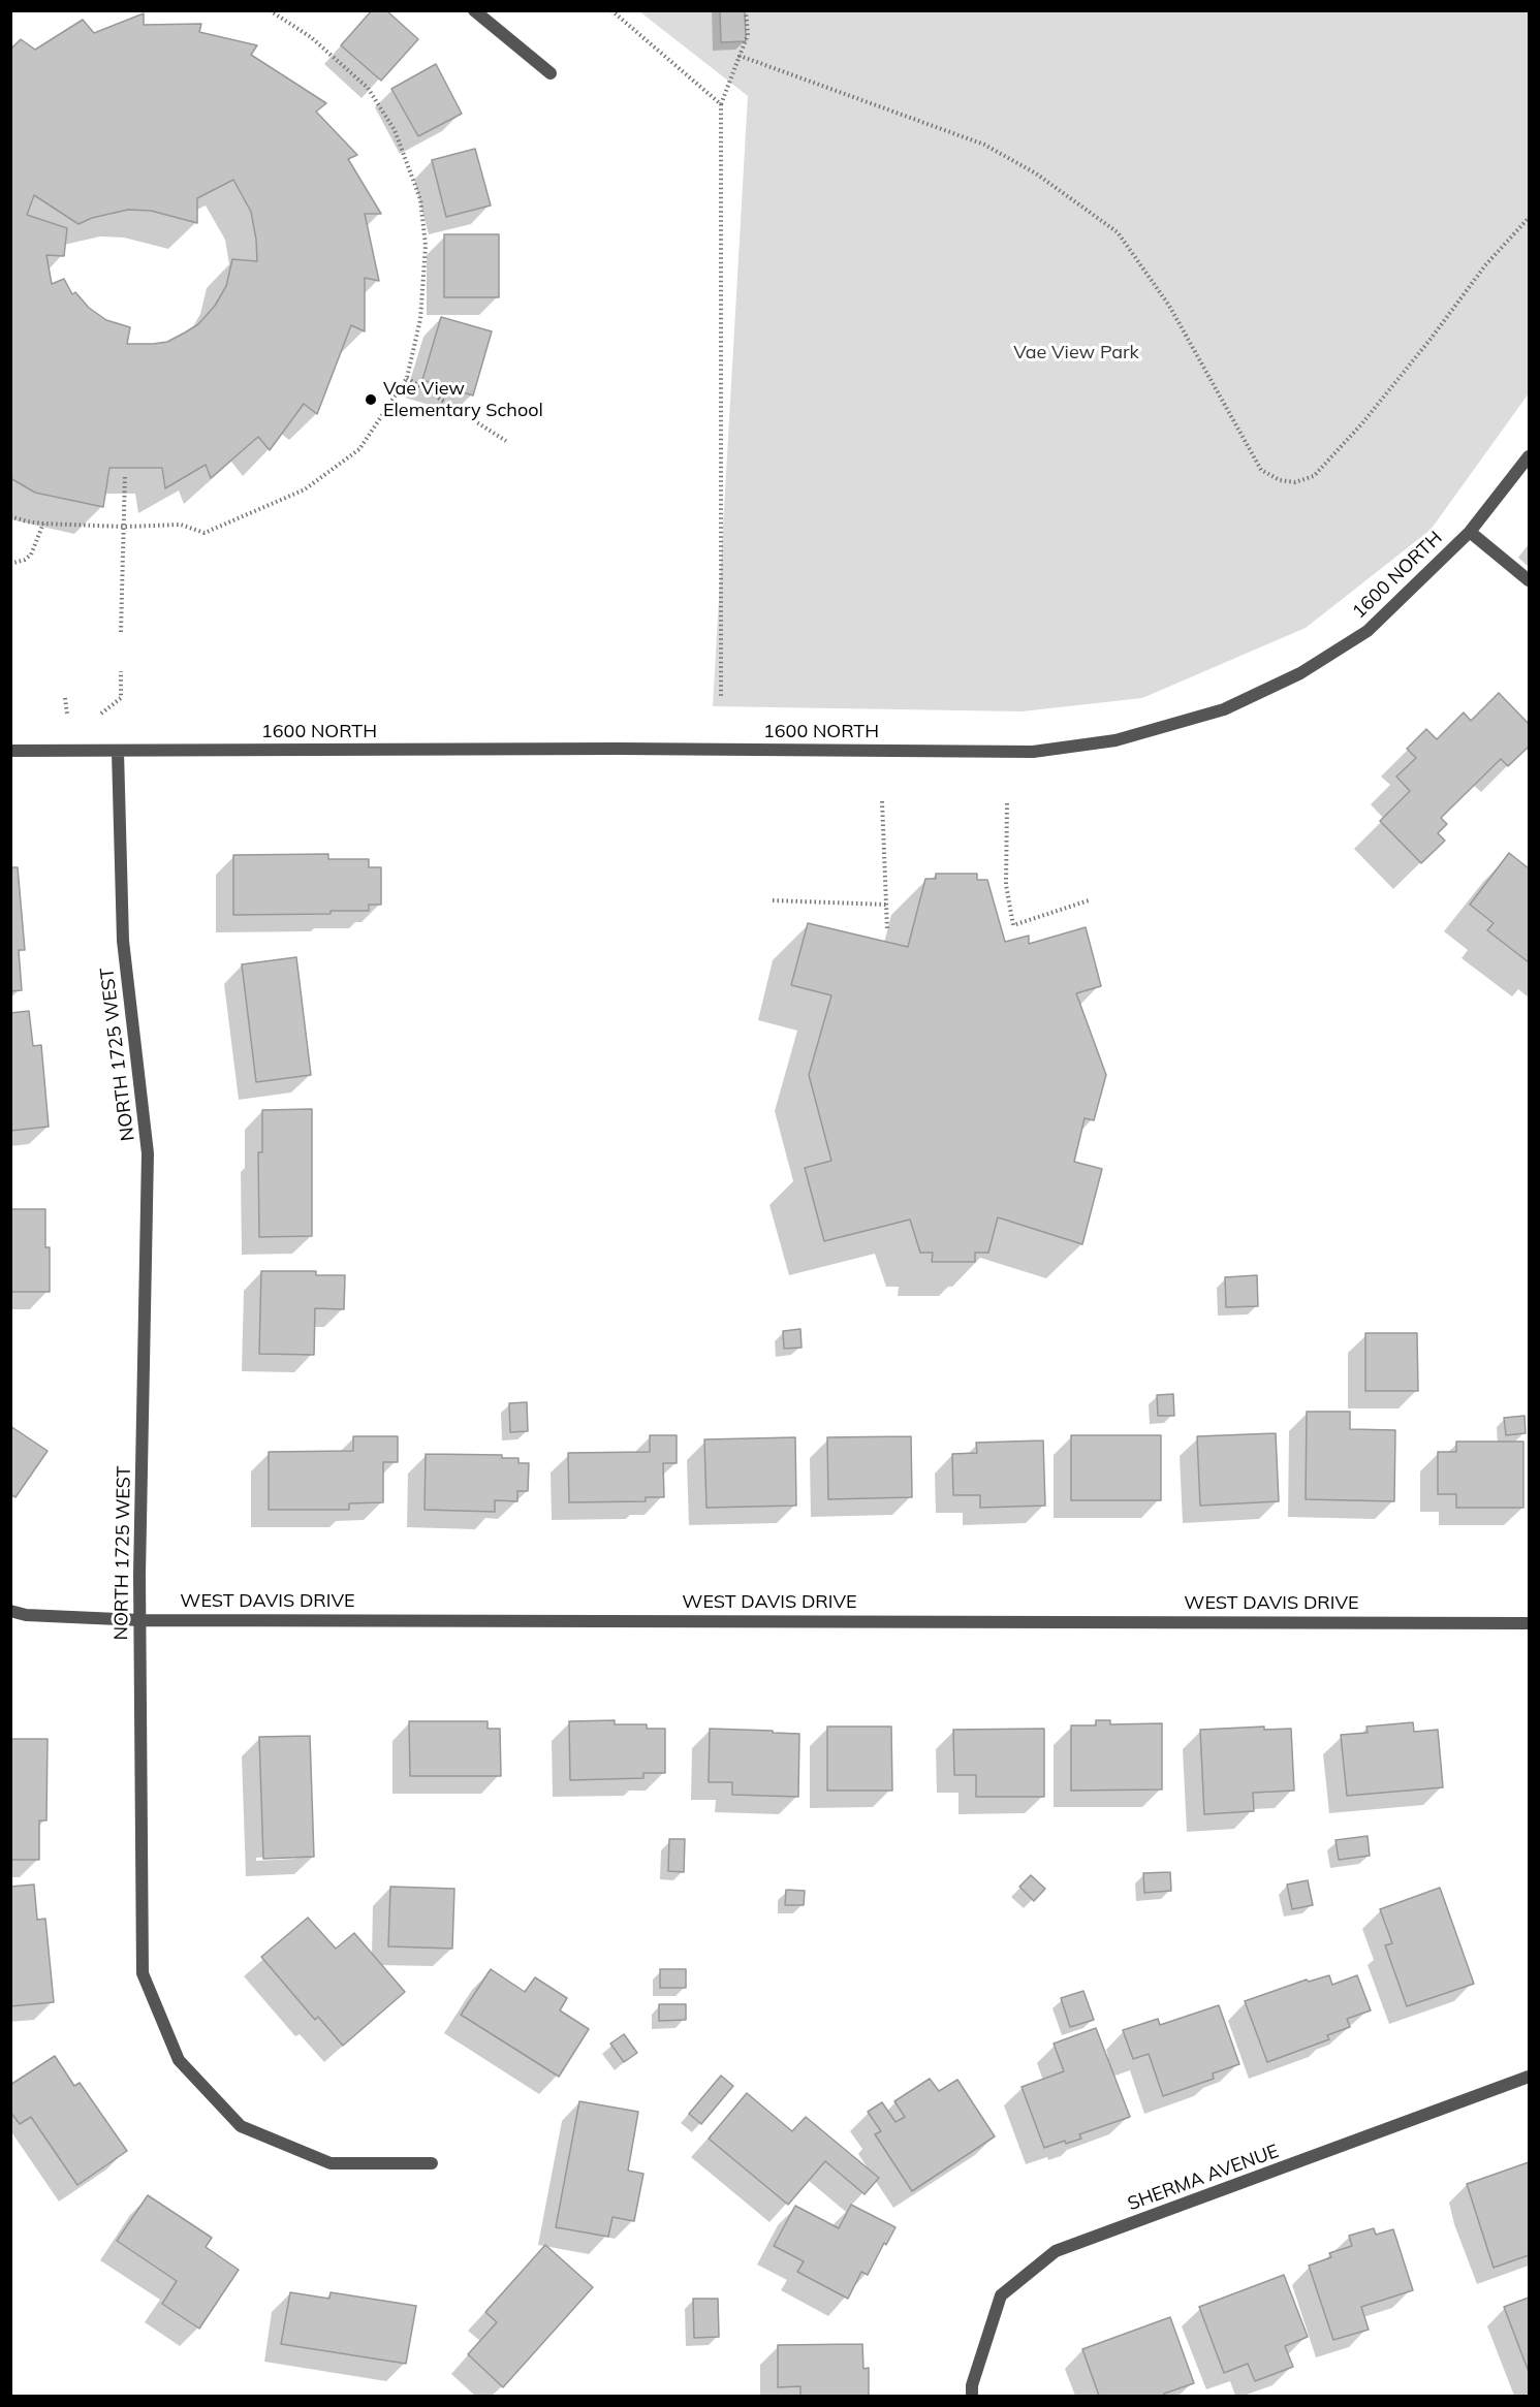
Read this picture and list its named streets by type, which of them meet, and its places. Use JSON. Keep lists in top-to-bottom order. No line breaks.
{"streets":{"street":["1600 NORTH","NORTH 1725 WEST","WEST DAVIS DRIVE","SHERMA AVENUE"]},"crossings":[["1600 NORTH","NORTH 1725 WEST"],["NORTH 1725 WEST","WEST DAVIS DRIVE"]],"parks":["Vae View Park"],"places":["Vae View Elementary School"]}
